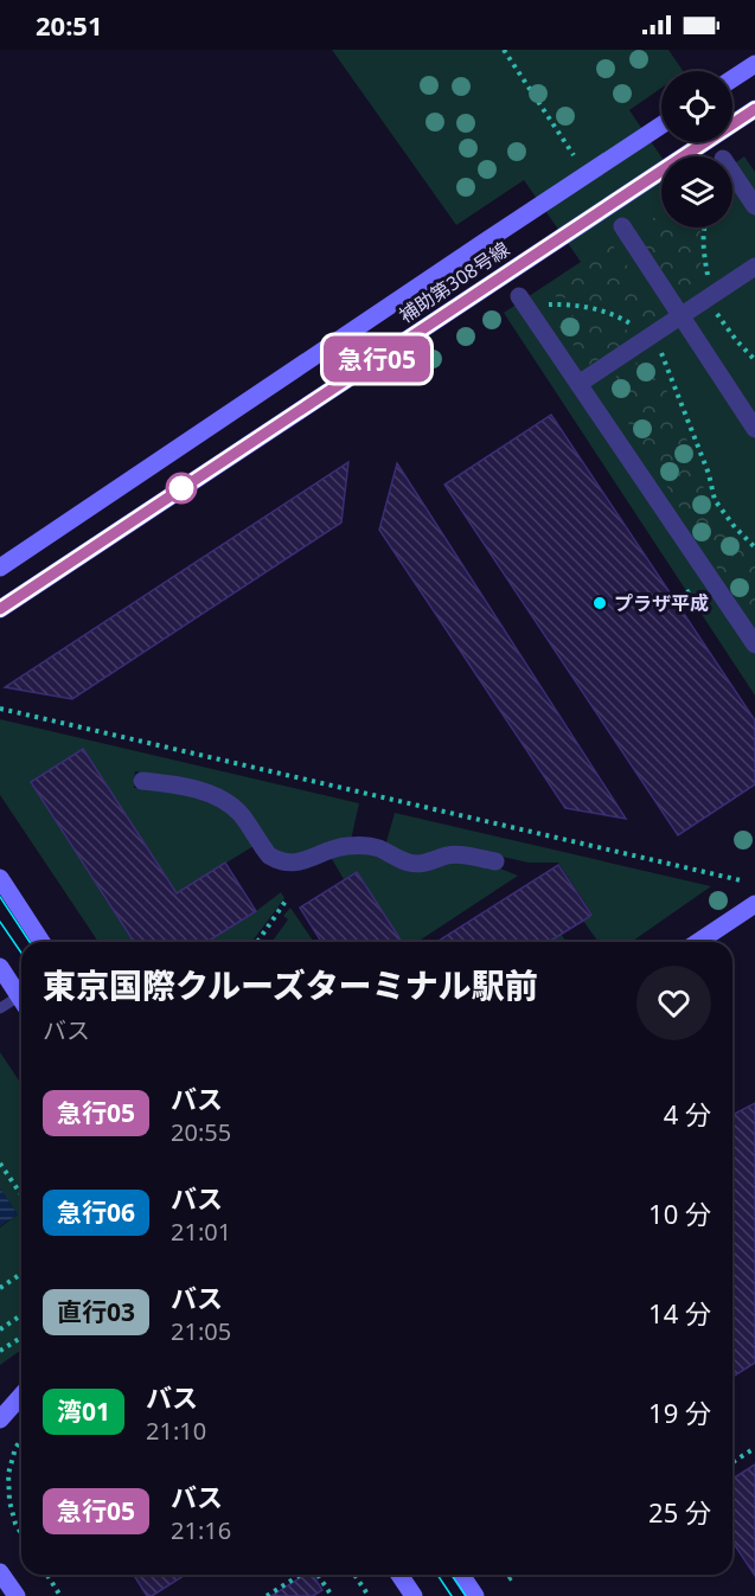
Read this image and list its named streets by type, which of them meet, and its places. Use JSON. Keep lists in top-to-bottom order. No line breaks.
{"streets":{"street":["補助第308号線"]},"places":["プラザ平成"],"lines":["bus line 急行05"],"page":{"status":"20:51","on_map":"急行05","heading":["東京国際クルーズターミナル駅前","バス"],"list":[{"mark":"急行05","name":"バス","note":"20:55","value":"4 分"},{"mark":"急行06","name":"バス","note":"21:01","value":"10 分"},{"mark":"直行03","name":"バス","note":"21:05","value":"14 分"},{"mark":"湾01","name":"バス","note":"21:10","value":"19 分"},{"mark":"急行05","name":"バス","note":"21:16","value":"25 分"}]}}
